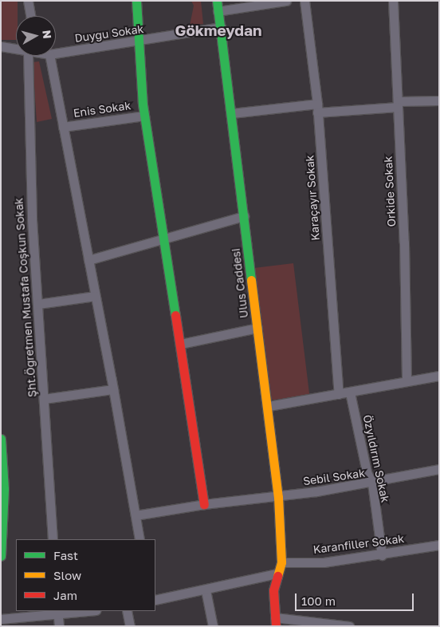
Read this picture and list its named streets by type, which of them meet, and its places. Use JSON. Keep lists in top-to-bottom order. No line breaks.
{"streets":{"street":["Duygu Sokak","Enis Sokak","Orkide Sokak","Karaçayır Sokak","Ulus Caddesi","Şht.Öğretmen Mustafa Coşkun Sokak","Özyıldırım Sokak","Sebil Sokak","Karanfiller Sokak"]},"crossings":[["Duygu Sokak","Ulus Caddesi"],["Ulus Caddesi","Sebil Sokak"],["Ulus Caddesi","Karanfiller Sokak"],["Özyıldırım Sokak","Sebil Sokak"],["Özyıldırım Sokak","Karanfiller Sokak"]],"districts":["Gökmeydan"],"legend":["Fast","Slow","Jam"],"scale_bar":"100 m","north":"right"}
